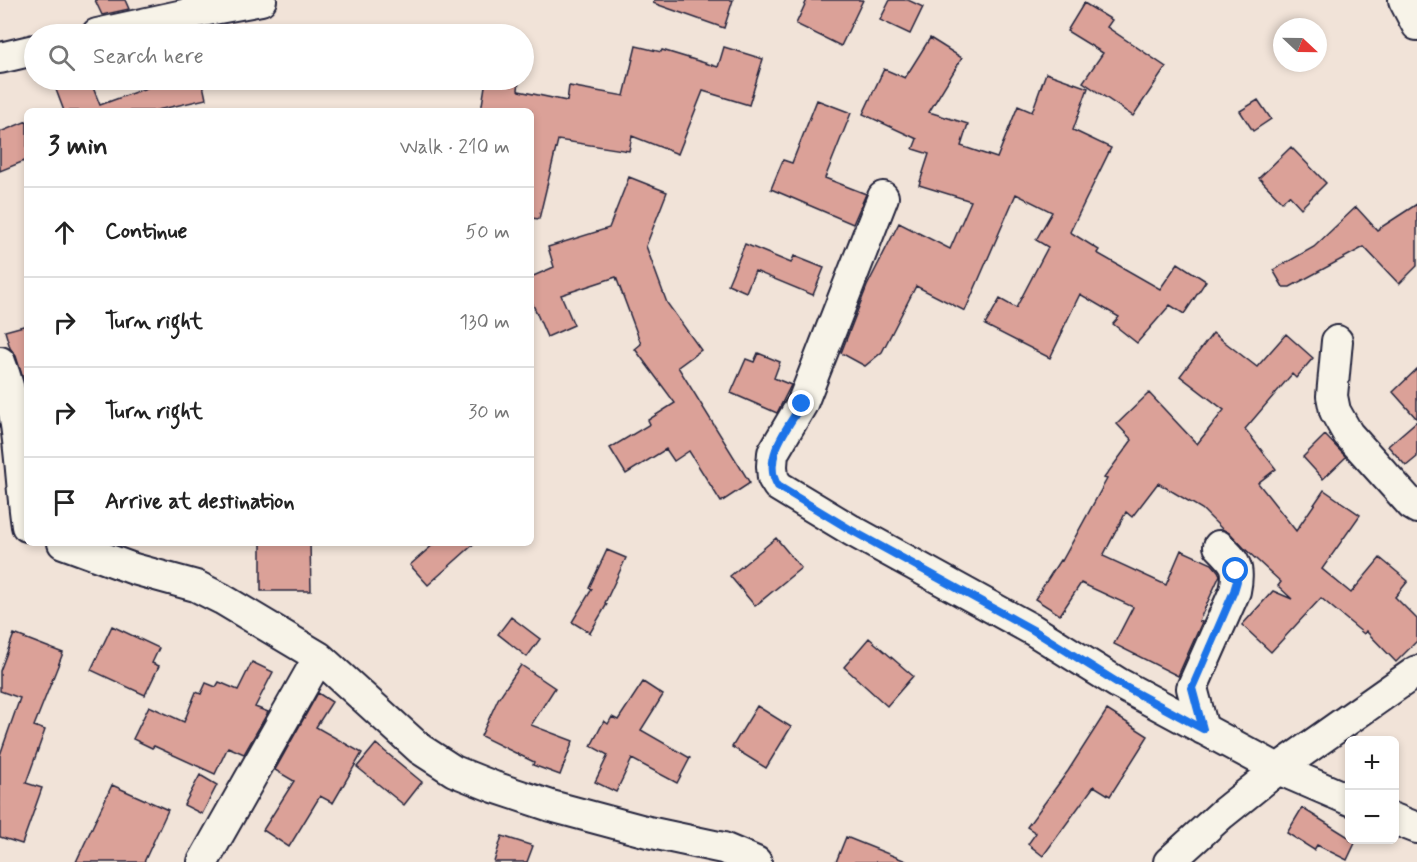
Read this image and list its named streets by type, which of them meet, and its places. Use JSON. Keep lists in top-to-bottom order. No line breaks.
{"north":"right","page":{"search":"Search here","heading":["3 min","Walk · 210 m"],"list":[["Continue","50 m"],["Turn right","130 m"],["Turn right","30 m"],"Arrive at destination"],"map_buttons":["+","−"]}}
